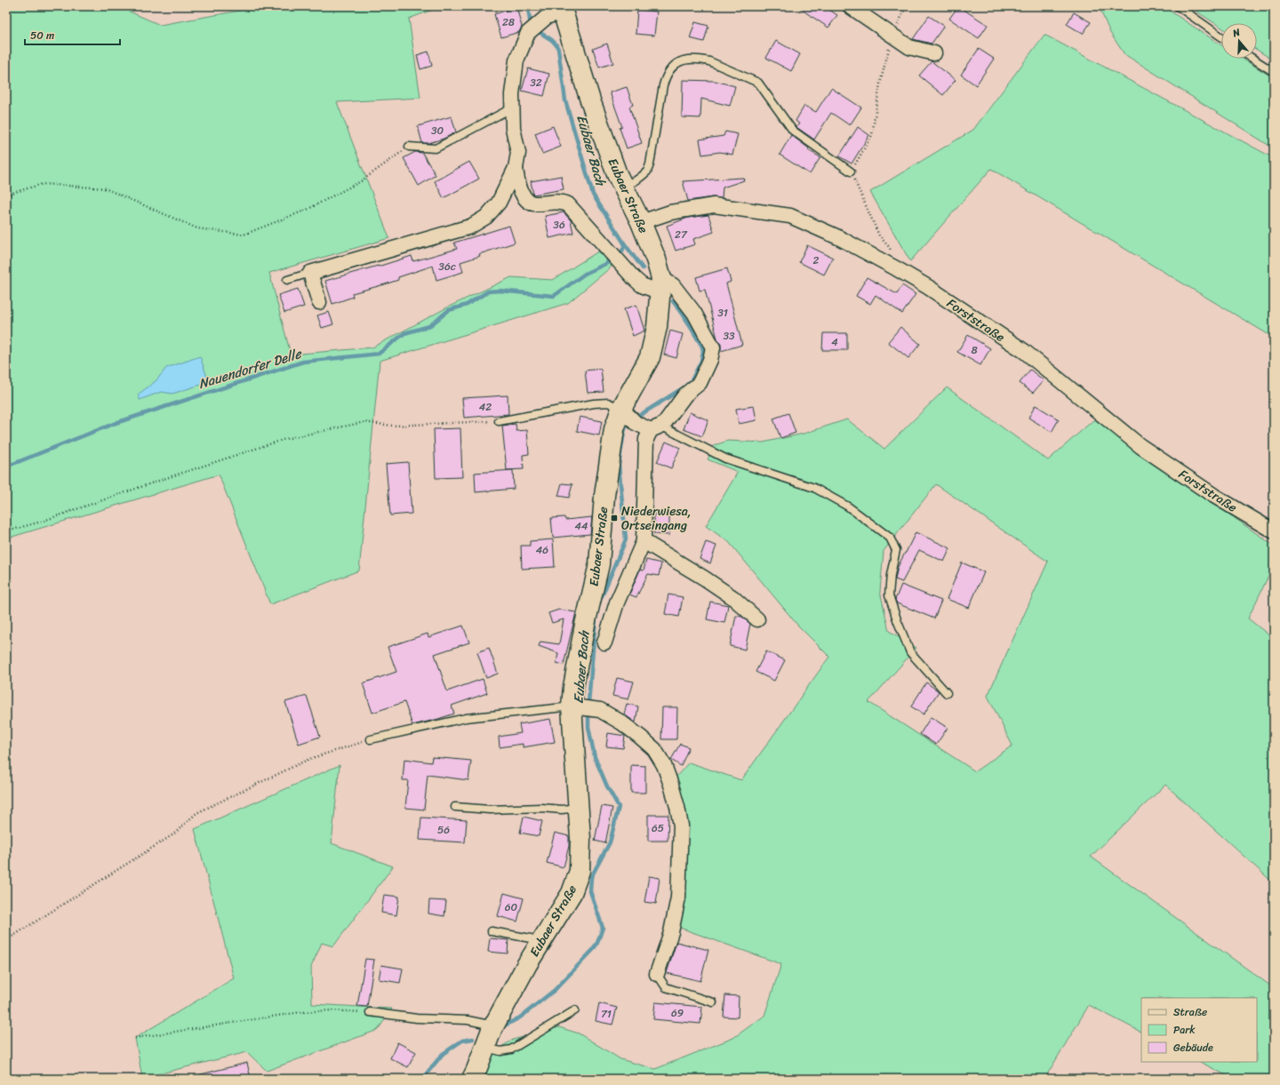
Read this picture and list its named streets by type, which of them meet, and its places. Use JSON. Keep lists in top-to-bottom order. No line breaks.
{"streets":{"street":["Eubaer Straße","Forststraße"]},"crossings":[["Eubaer Straße","Forststraße"]],"water":["Eubaer Bach","Nauendorfer Delle"],"places":{"transit":["Niederwiesa, Ortseingang"]},"house_numbers":["28","32","30","36","27","2","36c","31","33","4","8","42","44","46","65","56","60","69","71"],"legend":["Straße","Park","Gebäude"],"scale_bar":"50 m","north":"top"}
